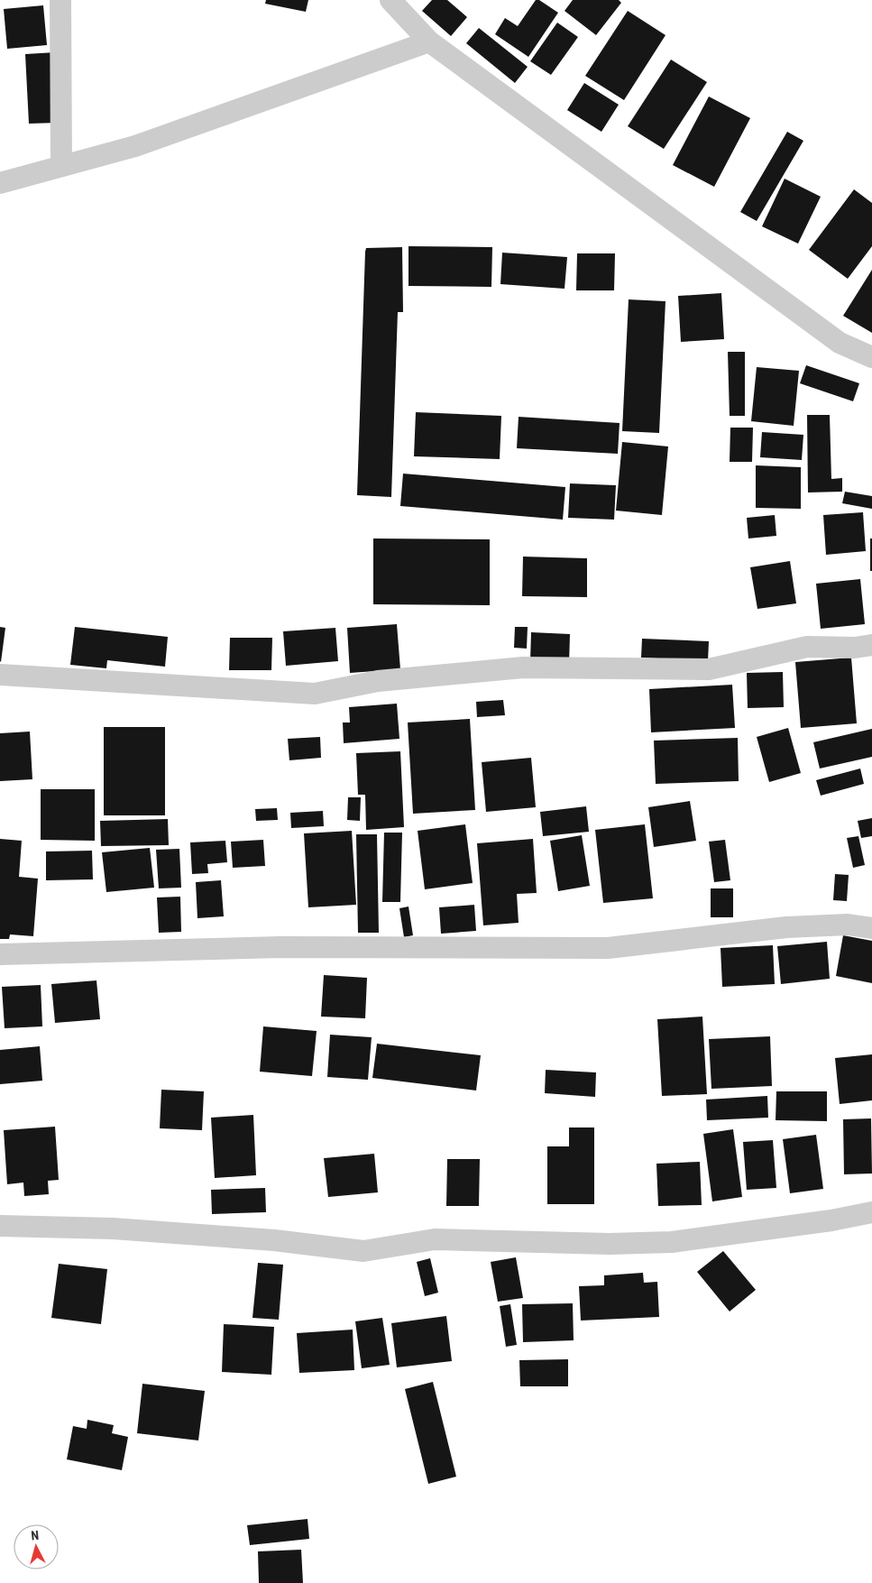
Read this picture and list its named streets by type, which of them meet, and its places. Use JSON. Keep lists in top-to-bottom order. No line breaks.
{"north":"top"}
